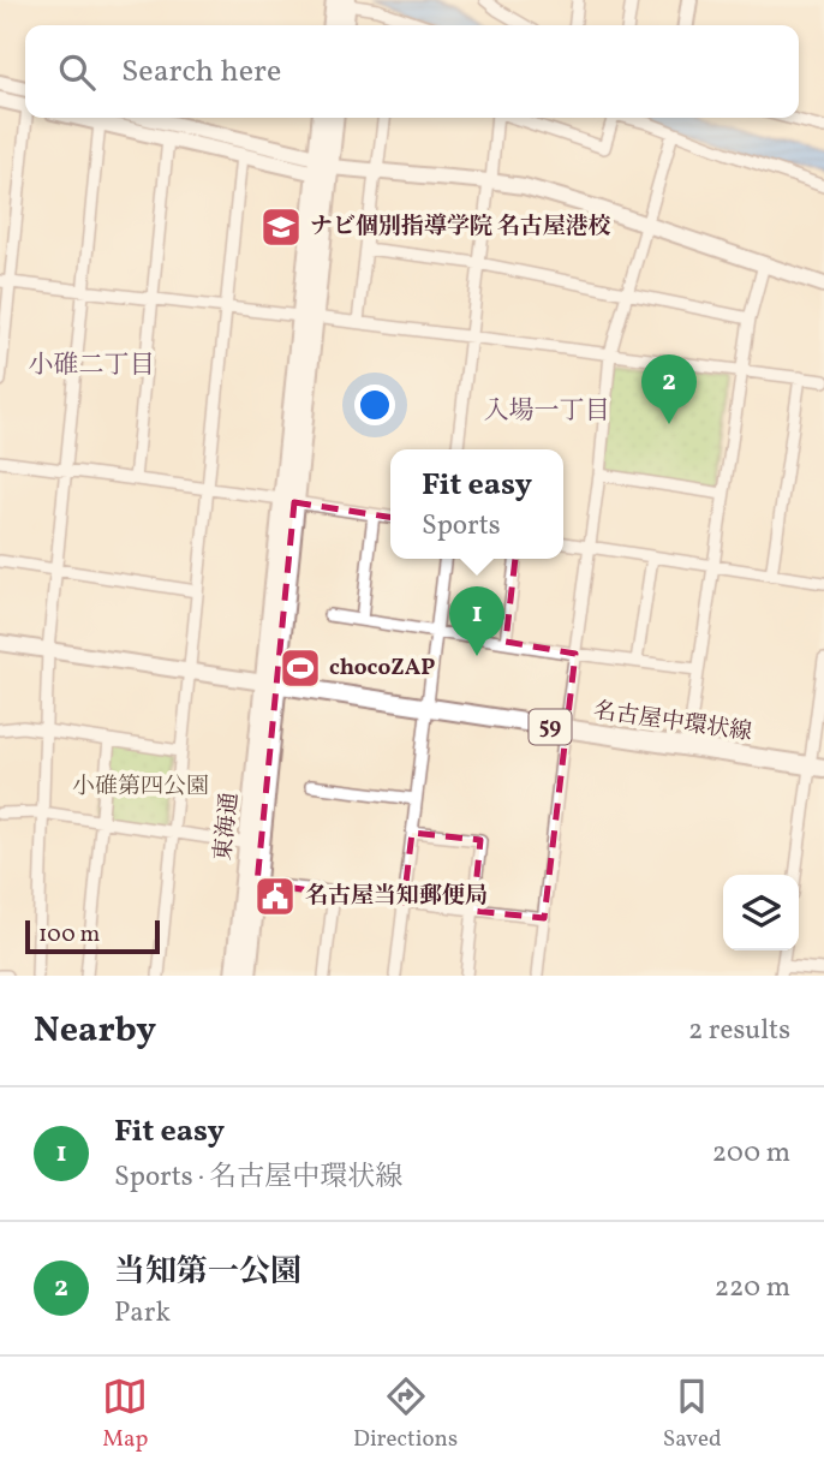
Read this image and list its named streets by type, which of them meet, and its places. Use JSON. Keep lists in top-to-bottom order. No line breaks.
{"streets":{"main road":["名古屋中環状線","59","東海通"]},"crossings":[["名古屋中環状線","東海通"]],"districts":["小碓二丁目","入場一丁目"],"parks":["小碓第四公園"],"places":{"school or university":["ナビ個別指導学院 名古屋港校"],"sports":["chocoZAP"],"public building":["名古屋当知郵便局"]},"scale_bar":"100 m","page":{"search":"Search here","pins":["2","1"],"popup":["Fit easy","Sports"],"scale":"100 m","heading":["Nearby","2 results"],"list":[{"mark":"1","name":"Fit easy","note":"Sports · 名古屋中環状線","value":"200 m"},{"mark":"2","name":"当知第一公園","note":"Park","value":"220 m"}],"nav":["Map","Directions","Saved"]}}
